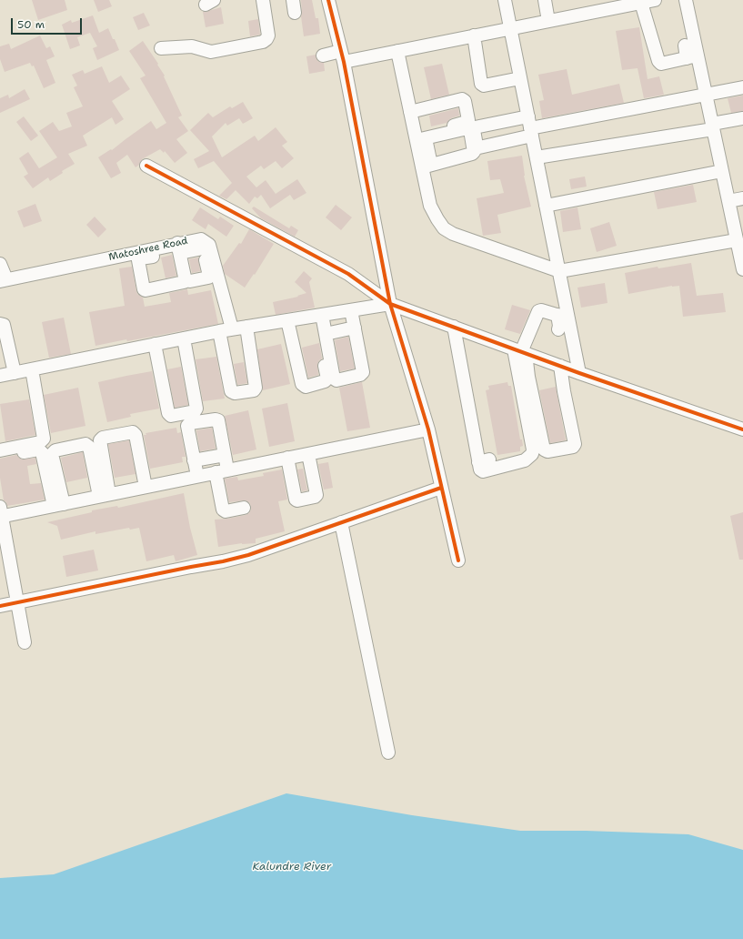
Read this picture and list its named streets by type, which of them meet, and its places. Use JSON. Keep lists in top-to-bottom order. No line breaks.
{"streets":{"street":["Matoshree Road"]},"water":["Kalundre River"],"scale_bar":"50 m"}
